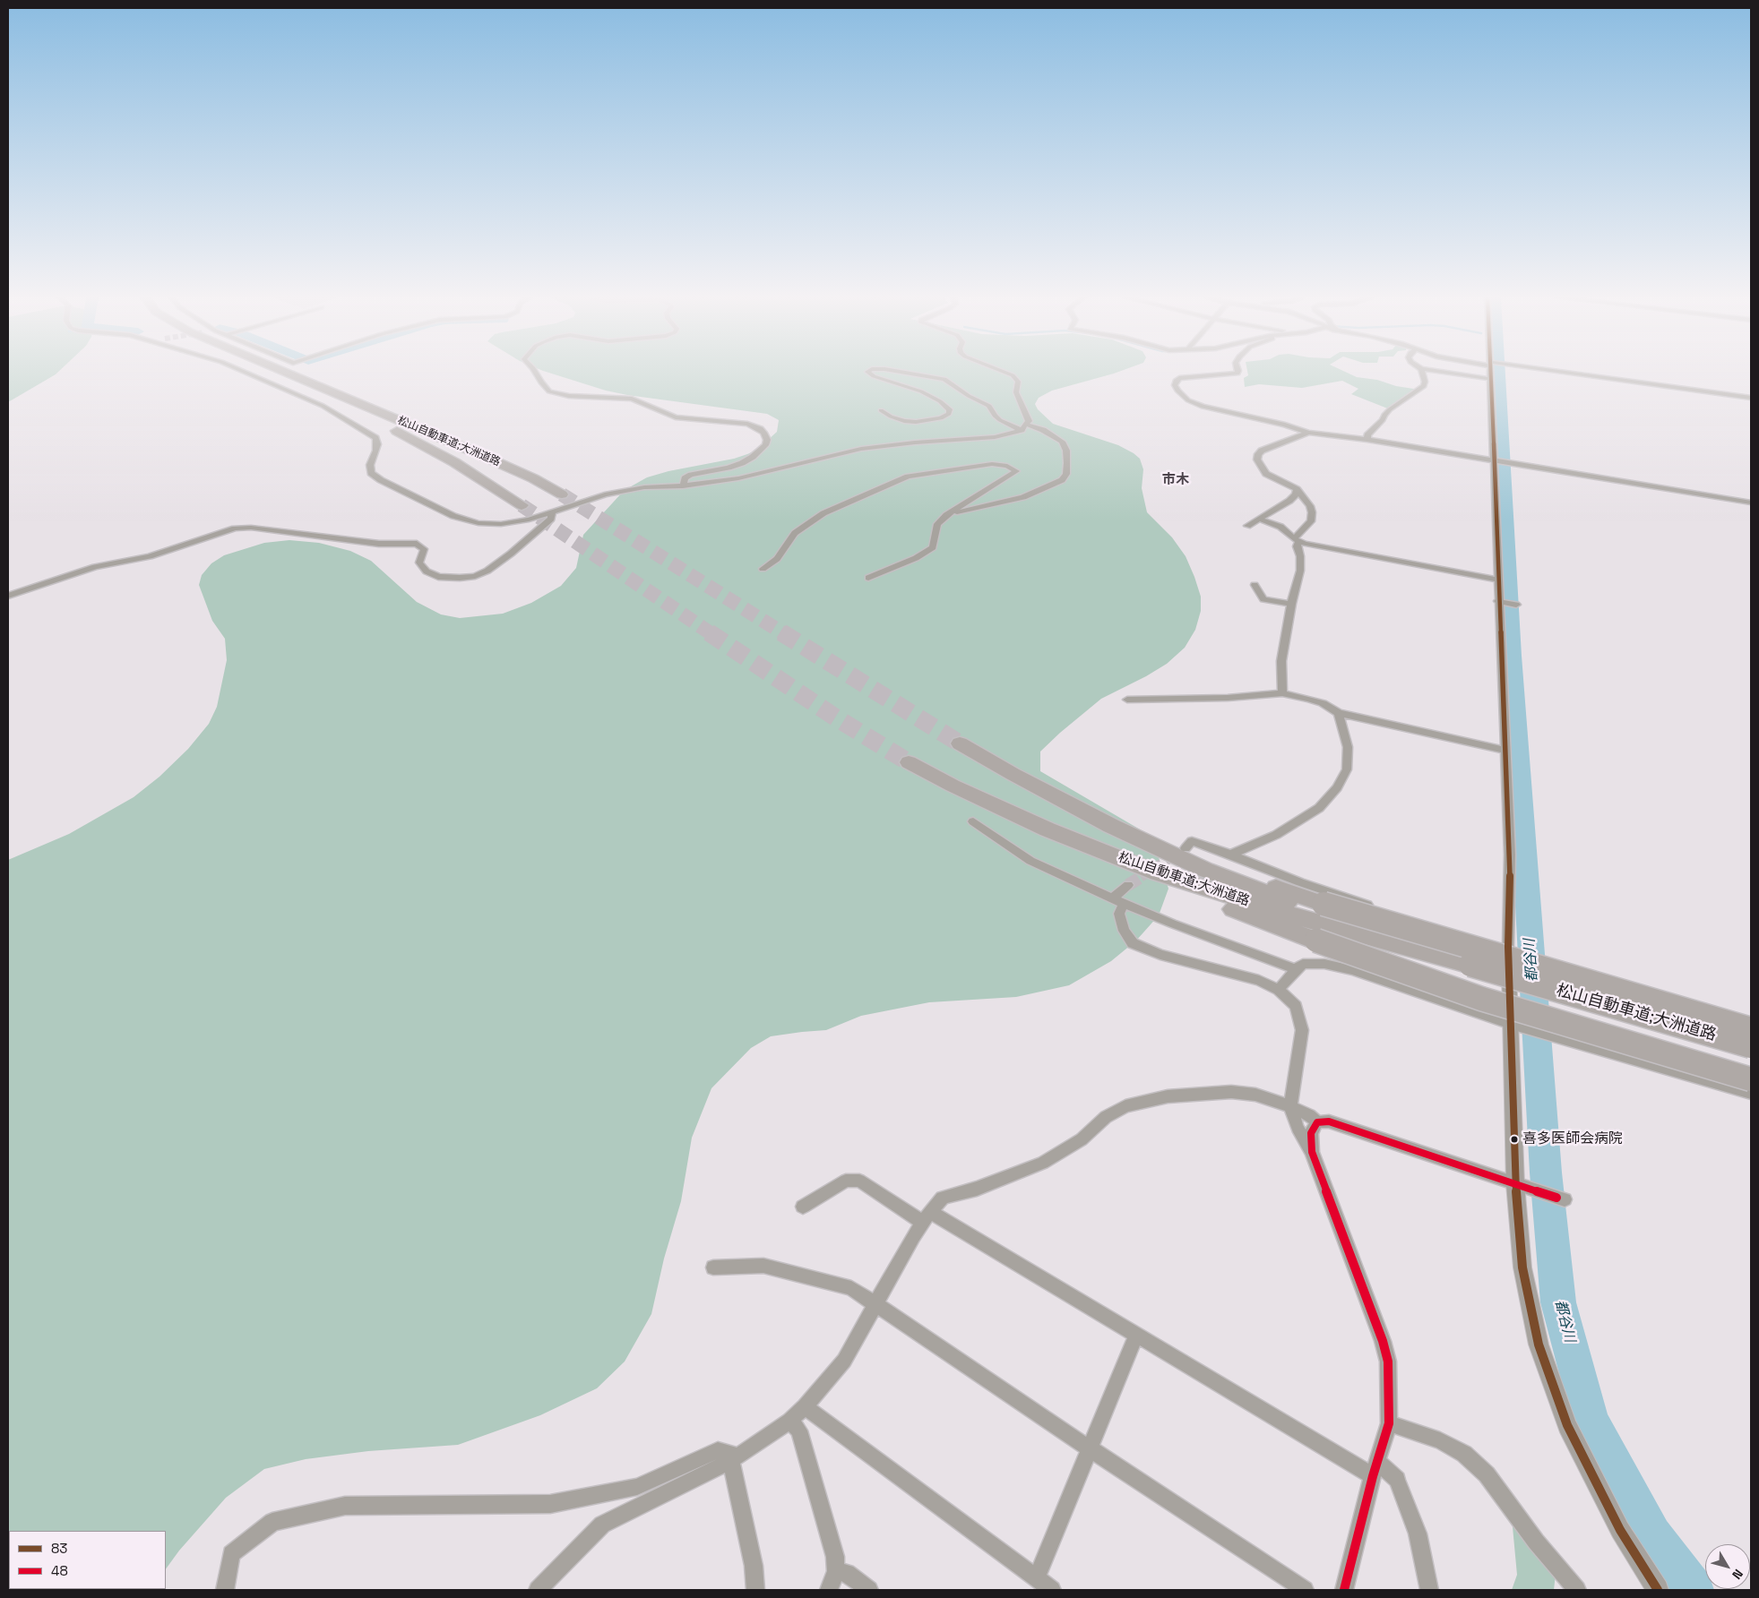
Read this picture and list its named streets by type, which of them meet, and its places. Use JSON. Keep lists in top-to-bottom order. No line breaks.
{"streets":{"highway":["松山自動車道;大洲道路"]},"districts":["市木"],"water":["都谷川"],"places":["喜多医師会病院"],"lines":["transit line 83","transit line 48"],"legend":["83","48"],"north":"bottom right"}
